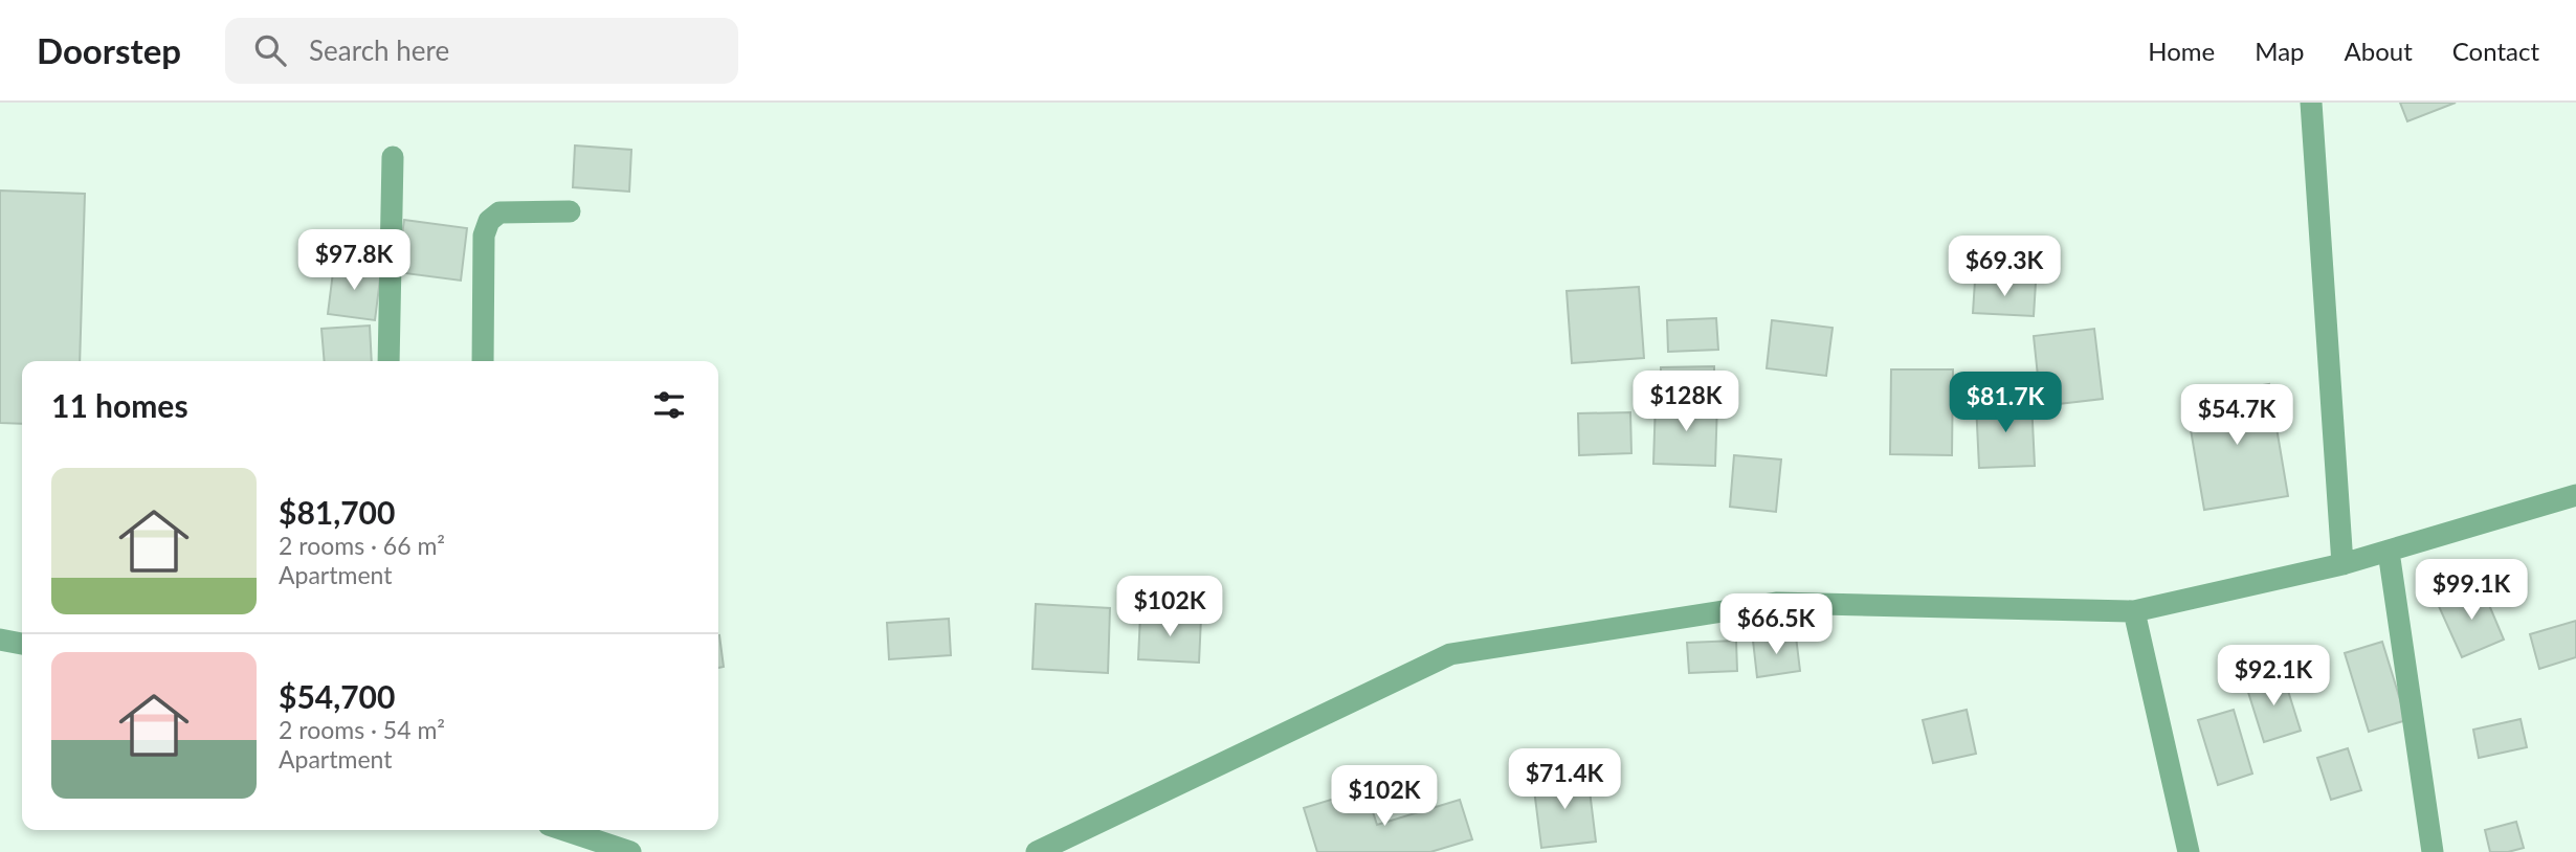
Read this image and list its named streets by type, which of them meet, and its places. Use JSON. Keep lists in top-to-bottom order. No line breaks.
{"page":{"header":"Doorstep","search":"Search here","nav":["Home","Map","About","Contact"],"price":["$97.8K","$69.3K","$128K","$81.7K","$54.7K","$99.1K","$102K","$66.5K","$92.1K","$71.4K","$102K"],"heading":"11 homes","list":[{"name":"$81,700","note":"2 rooms · 66 m² · Apartment"},{"name":"$54,700","note":"2 rooms · 54 m² · Apartment"}]}}
